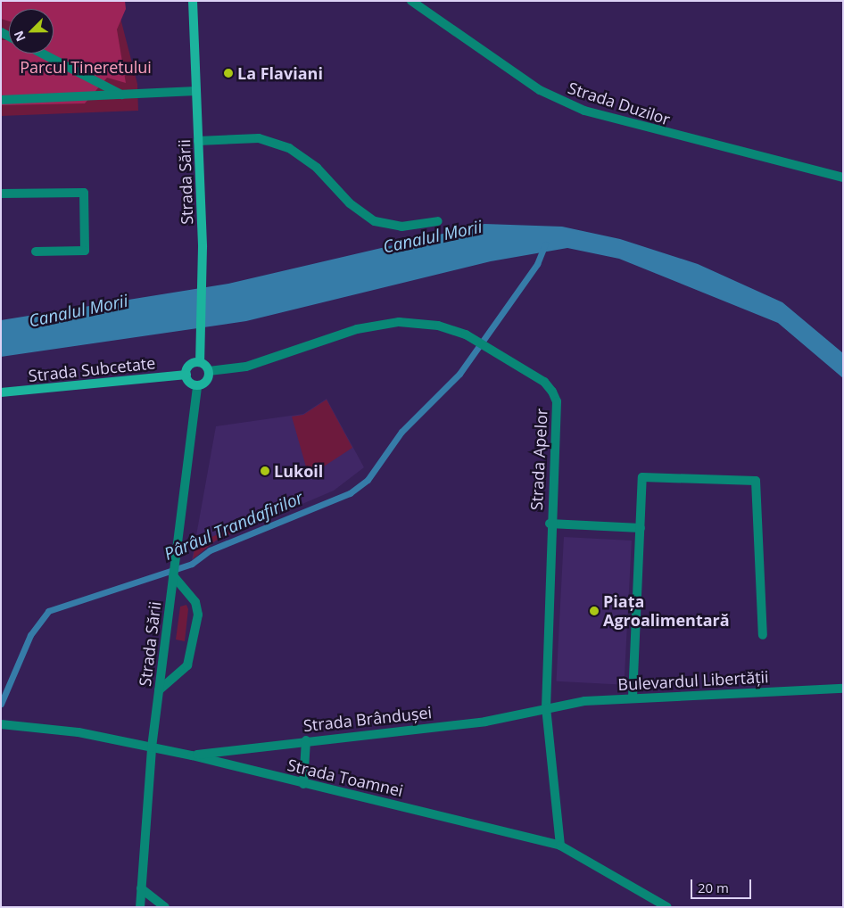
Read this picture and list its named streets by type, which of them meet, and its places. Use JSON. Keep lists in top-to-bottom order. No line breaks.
{"streets":{"main road":["Strada Sării","Strada Subcetate"],"street":["Strada Duzilor","Strada Apelor","Bulevardul Libertății","Strada Brândușei","Strada Toamnei"]},"crossings":[["Strada Sării","Strada Subcetate"],["Strada Sării","Strada Apelor"],["Strada Sării","Strada Toamnei"],["Strada Subcetate","Strada Apelor"],["Strada Apelor","Bulevardul Libertății"],["Strada Apelor","Strada Brândușei"],["Strada Apelor","Strada Toamnei"],["Bulevardul Libertății","Strada Brândușei"],["Strada Brândușei","Strada Toamnei"]],"water":["Canalul Morii","Pârâul Trandafirilor"],"parks":["Parcul Tineretului"],"places":["La Flaviani","Lukoil","Piața Agroalimentară"],"scale_bar":"20 m","north":"bottom left"}
